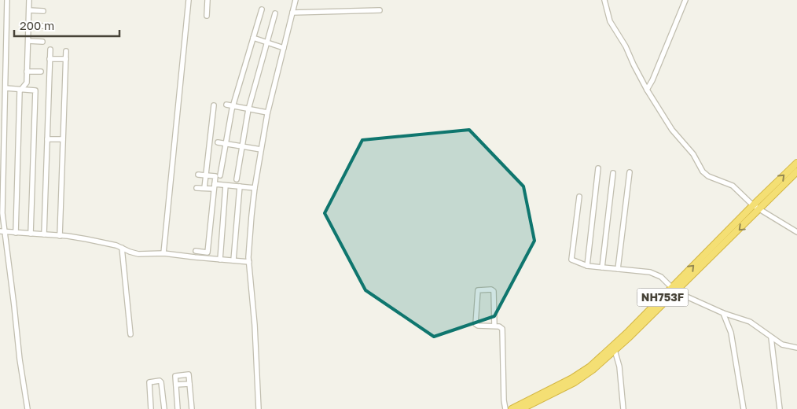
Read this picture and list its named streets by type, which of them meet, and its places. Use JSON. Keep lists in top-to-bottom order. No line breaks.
{"streets":{"highway":["NH753F"]},"scale_bar":"200 m"}
